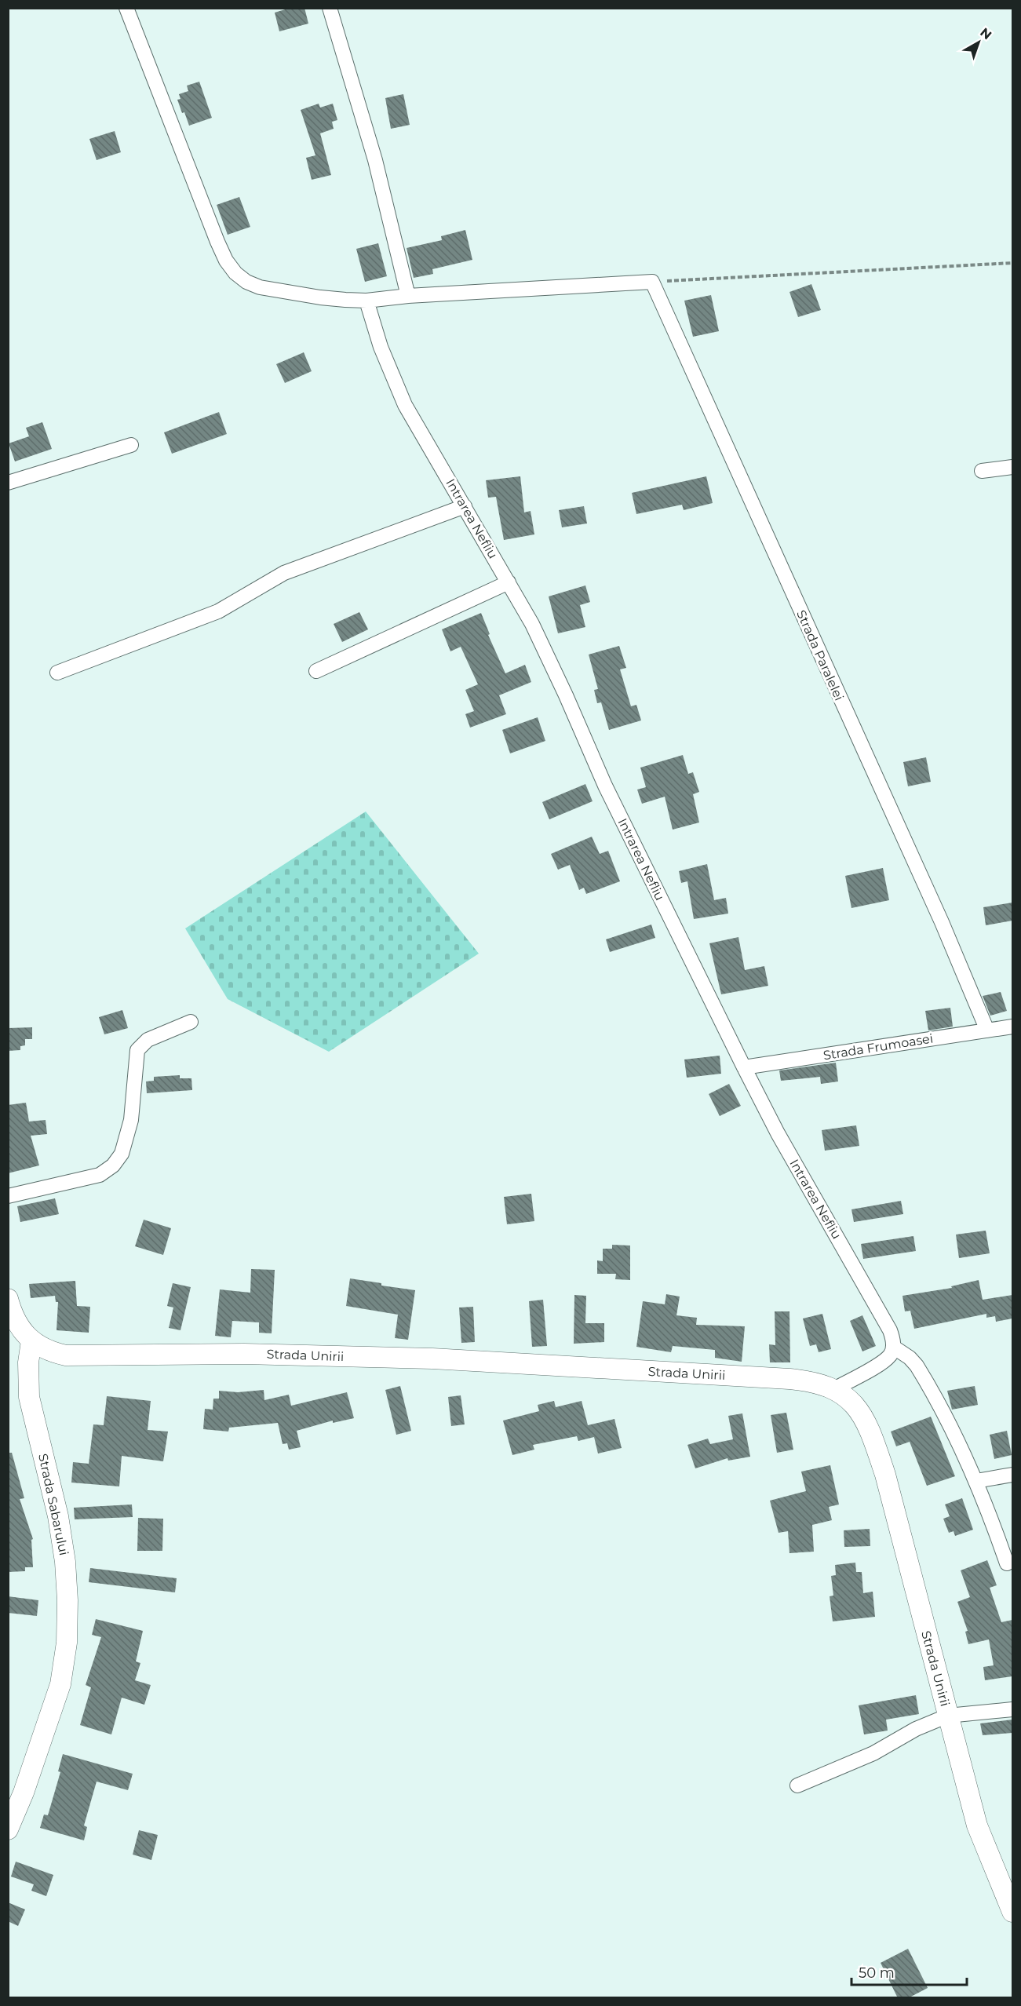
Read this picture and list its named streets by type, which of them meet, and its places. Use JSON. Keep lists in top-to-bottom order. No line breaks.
{"streets":{"main road":["Strada Unirii","Strada Sabarului"],"street":["Intrarea Nefliu","Strada Paralelei","Strada Frumoasei"]},"crossings":[["Intrarea Nefliu","Strada Frumoasei"],["Strada Paralelei","Strada Frumoasei"],["Strada Unirii","Strada Sabarului"]],"scale_bar":"50 m","north":"top right"}
